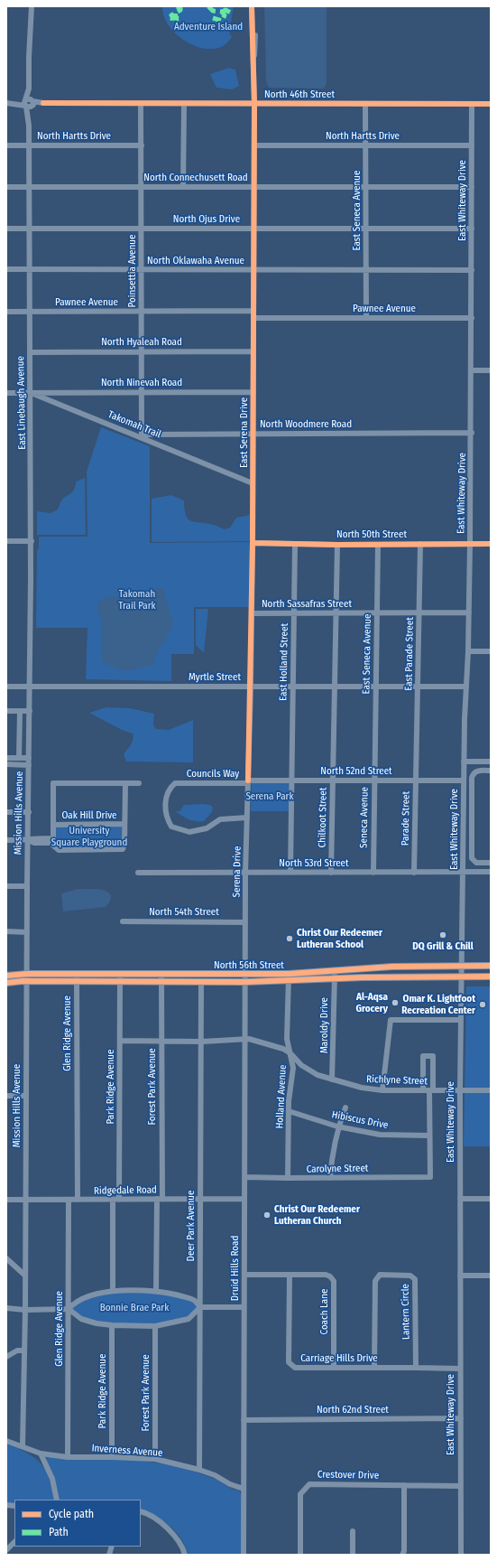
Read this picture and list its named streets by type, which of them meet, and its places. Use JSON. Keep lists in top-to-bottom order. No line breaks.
{"streets":{"main road":["North 56th Street"],"street":["North 46th Street","North Hartts Drive","North Connechusett Road","East Whiteway Drive","East Seneca Avenue","North Ojus Drive","North Oklawaha Avenue","Poinsettia Avenue","Pawnee Avenue","North Hyaleah Road","North Ninevah Road","East Linebaugh Avenue","Takomah Trail","North Woodmere Road","East Serena Drive","North 50th Street","North Sassafras Street","East Parade Street","East Holland Street","Myrtle Street","North 52nd Street","Councils Way","Mission Hills Avenue","Oak Hill Drive","Chilkoot Street","Seneca Avenue","Parade Street","North 53rd Street","Serena Drive","North 54th Street","Maroldy Drive","Glen Ridge Avenue","Richlyne Street","Park Ridge Avenue","Forest Park Avenue","Holland Avenue","Hibiscus Drive","Carolyne Street","Ridgedale Road","Deer Park Avenue","Druid Hills Road","Coach Lane","Lantern Circle","Carriage Hills Drive","North 62nd Street","Inverness Avenue","Crestover Drive"]},"crossings":[["North 46th Street","East Whiteway Drive"],["North 46th Street","East Seneca Avenue"],["North 46th Street","Poinsettia Avenue"],["North 46th Street","East Linebaugh Avenue"],["North 46th Street","East Serena Drive"],["North Hartts Drive","East Whiteway Drive"],["North Hartts Drive","East Seneca Avenue"],["North Hartts Drive","Poinsettia Avenue"],["North Hartts Drive","East Linebaugh Avenue"],["North Hartts Drive","East Serena Drive"],["North Connechusett Road","East Whiteway Drive"],["North Connechusett Road","East Seneca Avenue"],["North Connechusett Road","Poinsettia Avenue"],["North Connechusett Road","East Linebaugh Avenue"],["North Connechusett Road","East Serena Drive"],["East Whiteway Drive","North Ojus Drive"],["East Whiteway Drive","North Oklawaha Avenue"],["East Whiteway Drive","Pawnee Avenue"],["East Whiteway Drive","North Woodmere Road"],["East Whiteway Drive","North 50th Street"],["East Whiteway Drive","North Sassafras Street"],["East Whiteway Drive","Myrtle Street"],["East Whiteway Drive","North 52nd Street"],["East Whiteway Drive","North 53rd Street"],["East Whiteway Drive","North 56th Street"],["East Whiteway Drive","Richlyne Street"],["East Whiteway Drive","Carriage Hills Drive"],["East Whiteway Drive","North 62nd Street"],["East Whiteway Drive","Crestover Drive"],["East Seneca Avenue","North Ojus Drive"],["East Seneca Avenue","North Oklawaha Avenue"],["East Seneca Avenue","Pawnee Avenue"],["East Seneca Avenue","North 50th Street"],["East Seneca Avenue","North Sassafras Street"],["East Seneca Avenue","Myrtle Street"],["East Seneca Avenue","Seneca Avenue"],["North Ojus Drive","Poinsettia Avenue"],["North Ojus Drive","East Linebaugh Avenue"],["North Ojus Drive","East Serena Drive"],["North Oklawaha Avenue","Poinsettia Avenue"],["North Oklawaha Avenue","East Linebaugh Avenue"],["North Oklawaha Avenue","East Serena Drive"],["Poinsettia Avenue","Pawnee Avenue"],["Poinsettia Avenue","North Hyaleah Road"],["Poinsettia Avenue","North Ninevah Road"],["Poinsettia Avenue","Takomah Trail"],["Poinsettia Avenue","North Woodmere Road"],["Pawnee Avenue","East Linebaugh Avenue"],["Pawnee Avenue","East Serena Drive"],["North Hyaleah Road","East Linebaugh Avenue"],["North Hyaleah Road","East Serena Drive"],["North Ninevah Road","East Linebaugh Avenue"],["North Ninevah Road","Takomah Trail"],["North Ninevah Road","East Serena Drive"],["East Linebaugh Avenue","Takomah Trail"],["East Linebaugh Avenue","Myrtle Street"],["East Linebaugh Avenue","Mission Hills Avenue"],["Takomah Trail","North Woodmere Road"],["Takomah Trail","East Serena Drive"],["North Woodmere Road","East Serena Drive"],["East Serena Drive","North 50th Street"],["East Serena Drive","North Sassafras Street"],["East Serena Drive","Myrtle Street"],["East Serena Drive","Serena Drive"],["North 50th Street","East Parade Street"],["North 50th Street","East Holland Street"],["North 50th Street","Chilkoot Street"],["North Sassafras Street","East Parade Street"],["North Sassafras Street","East Holland Street"],["North Sassafras Street","Chilkoot Street"],["East Parade Street","Myrtle Street"],["East Parade Street","Parade Street"],["East Holland Street","Myrtle Street"],["East Holland Street","North 52nd Street"],["East Holland Street","North 53rd Street"],["Myrtle Street","Chilkoot Street"],["North 52nd Street","Councils Way"],["North 52nd Street","Chilkoot Street"],["North 52nd Street","Seneca Avenue"],["North 52nd Street","Parade Street"],["North 52nd Street","Serena Drive"],["Councils Way","Serena Drive"],["Mission Hills Avenue","North 56th Street"],["Mission Hills Avenue","Ridgedale Road"],["Mission Hills Avenue","Inverness Avenue"],["Chilkoot Street","North 53rd Street"],["Seneca Avenue","North 53rd Street"],["Parade Street","North 53rd Street"],["North 53rd Street","Serena Drive"],["Serena Drive","North 54th Street"],["Serena Drive","North 56th Street"],["Serena Drive","Druid Hills Road"],["North 56th Street","Maroldy Drive"],["North 56th Street","Glen Ridge Avenue"],["North 56th Street","Park Ridge Avenue"],["North 56th Street","Forest Park Avenue"],["North 56th Street","Holland Avenue"],["North 56th Street","Deer Park Avenue"],["North 56th Street","Druid Hills Road"],["Maroldy Drive","Richlyne Street"],["Glen Ridge Avenue","Ridgedale Road"],["Glen Ridge Avenue","Inverness Avenue"],["Richlyne Street","Park Ridge Avenue"],["Richlyne Street","Forest Park Avenue"],["Richlyne Street","Holland Avenue"],["Richlyne Street","Deer Park Avenue"],["Richlyne Street","Druid Hills Road"],["Park Ridge Avenue","Ridgedale Road"],["Park Ridge Avenue","Inverness Avenue"],["Forest Park Avenue","Ridgedale Road"],["Forest Park Avenue","Inverness Avenue"],["Holland Avenue","Hibiscus Drive"],["Holland Avenue","Carolyne Street"],["Hibiscus Drive","Carolyne Street"],["Carolyne Street","Druid Hills Road"],["Ridgedale Road","Deer Park Avenue"],["Ridgedale Road","Druid Hills Road"],["Deer Park Avenue","Inverness Avenue"],["Druid Hills Road","North 62nd Street"],["Druid Hills Road","Inverness Avenue"],["Coach Lane","Carriage Hills Drive"],["Lantern Circle","Carriage Hills Drive"]],"parks":["Adventure Island","Takomah Trail Park","Serena Park","University Square Playground","Bonnie Brae Park"],"places":["DQ Grill & Chill","Christ Our Redeemer Lutheran School","Al-Aqsa Grocery","Omar K. Lightfoot Recreation Center","Christ Our Redeemer Lutheran Church"],"legend":["Cycle path","Path"]}
